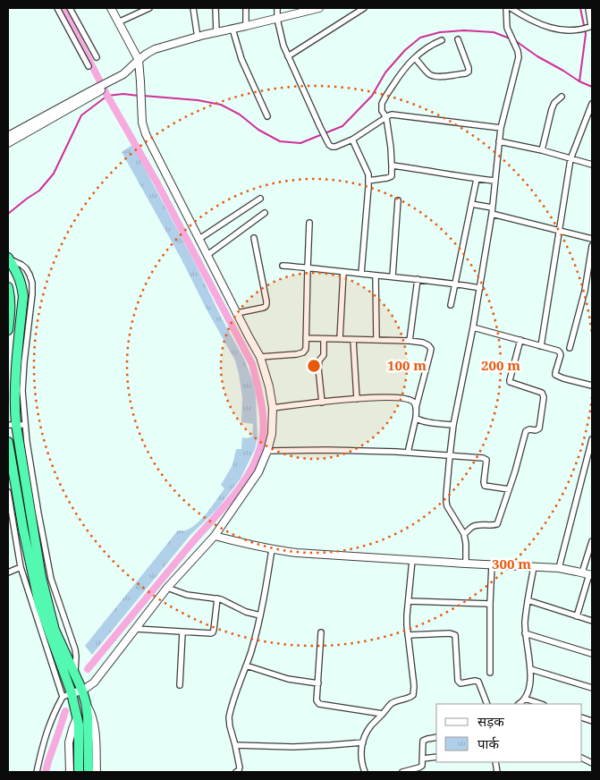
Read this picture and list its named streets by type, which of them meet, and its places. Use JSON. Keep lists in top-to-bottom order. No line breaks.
{"legend":["सड़क","पार्क"],"rings":["100 m","200 m","300 m"]}
